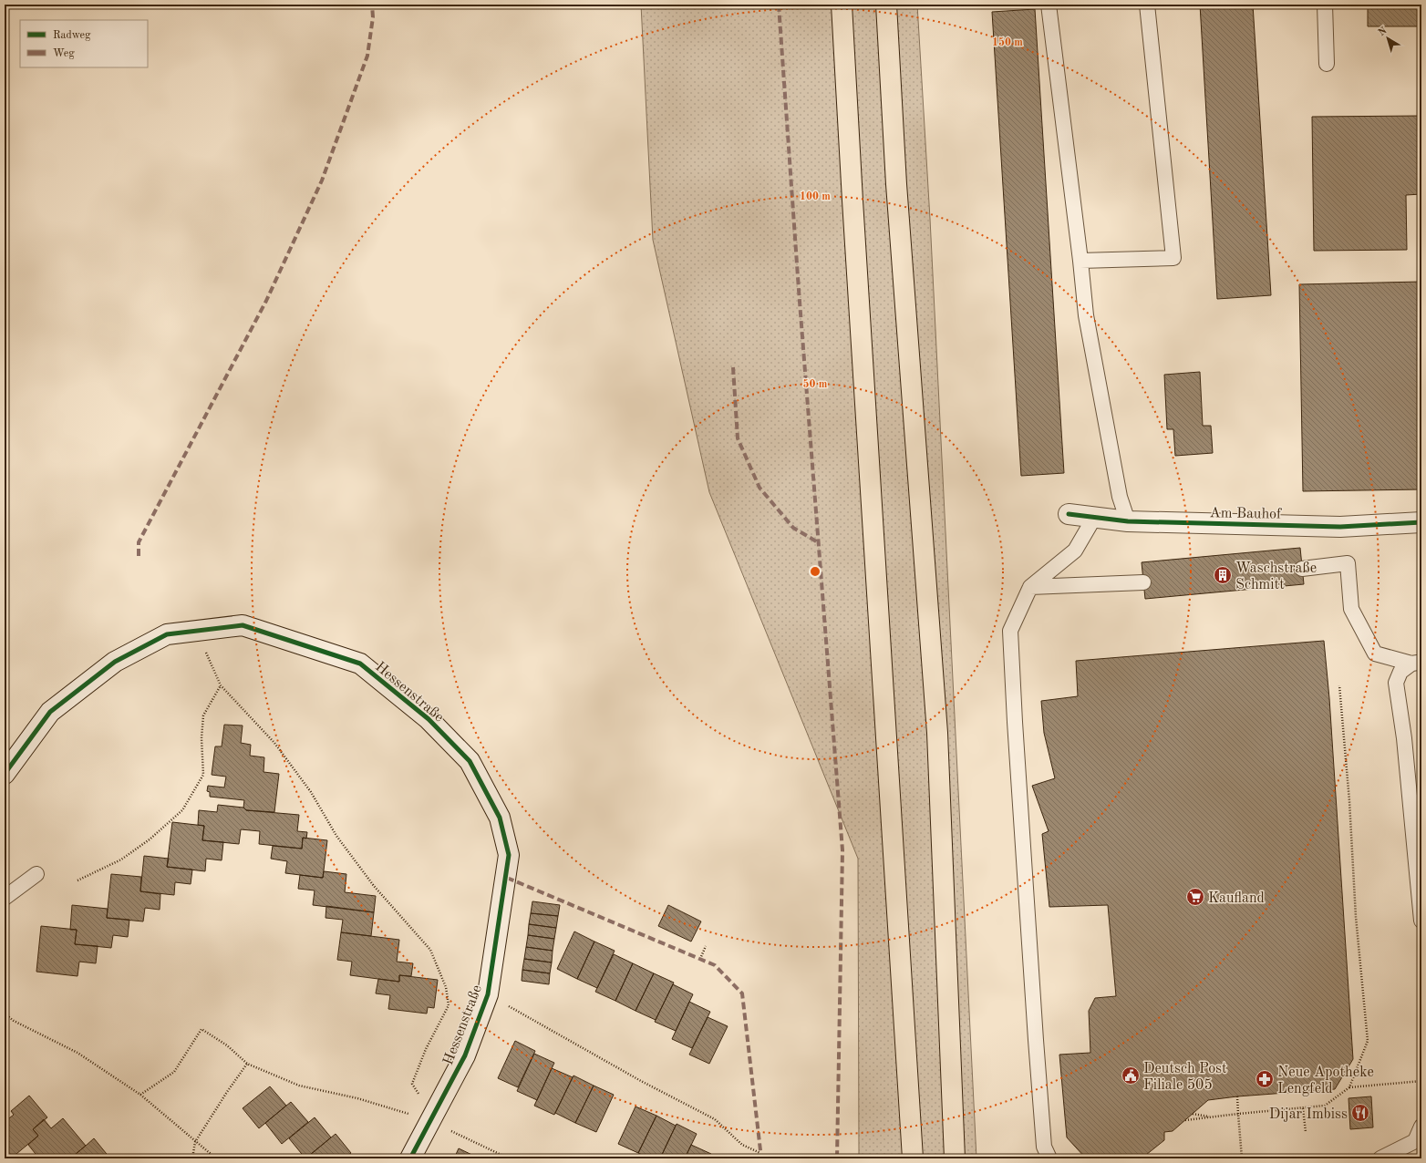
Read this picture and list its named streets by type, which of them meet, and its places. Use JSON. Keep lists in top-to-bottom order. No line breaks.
{"streets":{"street":["Am Bauhof","Hessenstraße"]},"places":{"building":["Waschstraße Schmitt"],"supermarket":["Kaufland"],"public building":["Deutsch Post Filiale 505"],"pharmacy":["Neue Apotheke Lengfeld"],"restaurant":["Dijar Imbiss"]},"legend":["Radweg","Weg"],"north":"top left","rings":["150 m","100 m","50 m"]}
